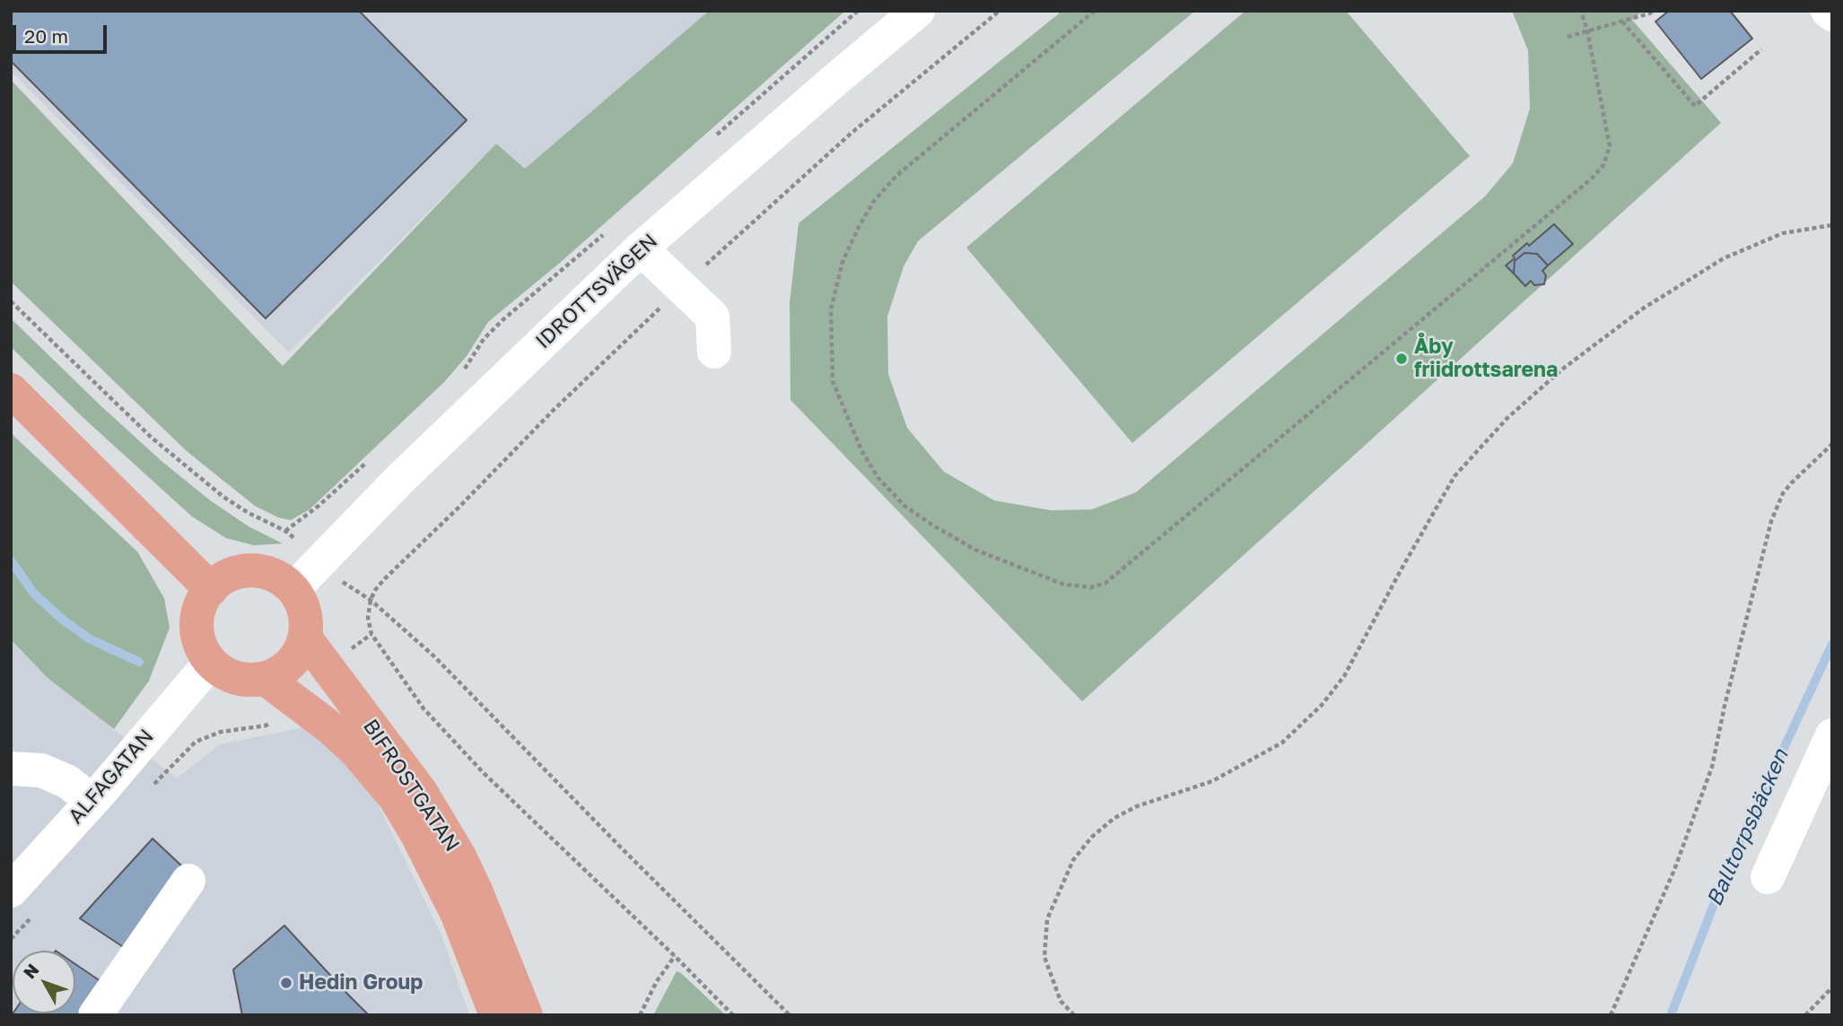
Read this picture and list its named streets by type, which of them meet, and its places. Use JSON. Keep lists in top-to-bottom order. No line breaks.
{"streets":{"main road":["BIFROSTGATAN"],"street":["IDROTTSVÄGEN","ALFAGATAN"]},"crossings":[["IDROTTSVÄGEN","ALFAGATAN"],["IDROTTSVÄGEN","BIFROSTGATAN"],["ALFAGATAN","BIFROSTGATAN"]],"water":["Balltorpsbäcken"],"places":["Åby friidrottsarena","Hedin Group"],"scale_bar":"20 m","north":"top left"}
